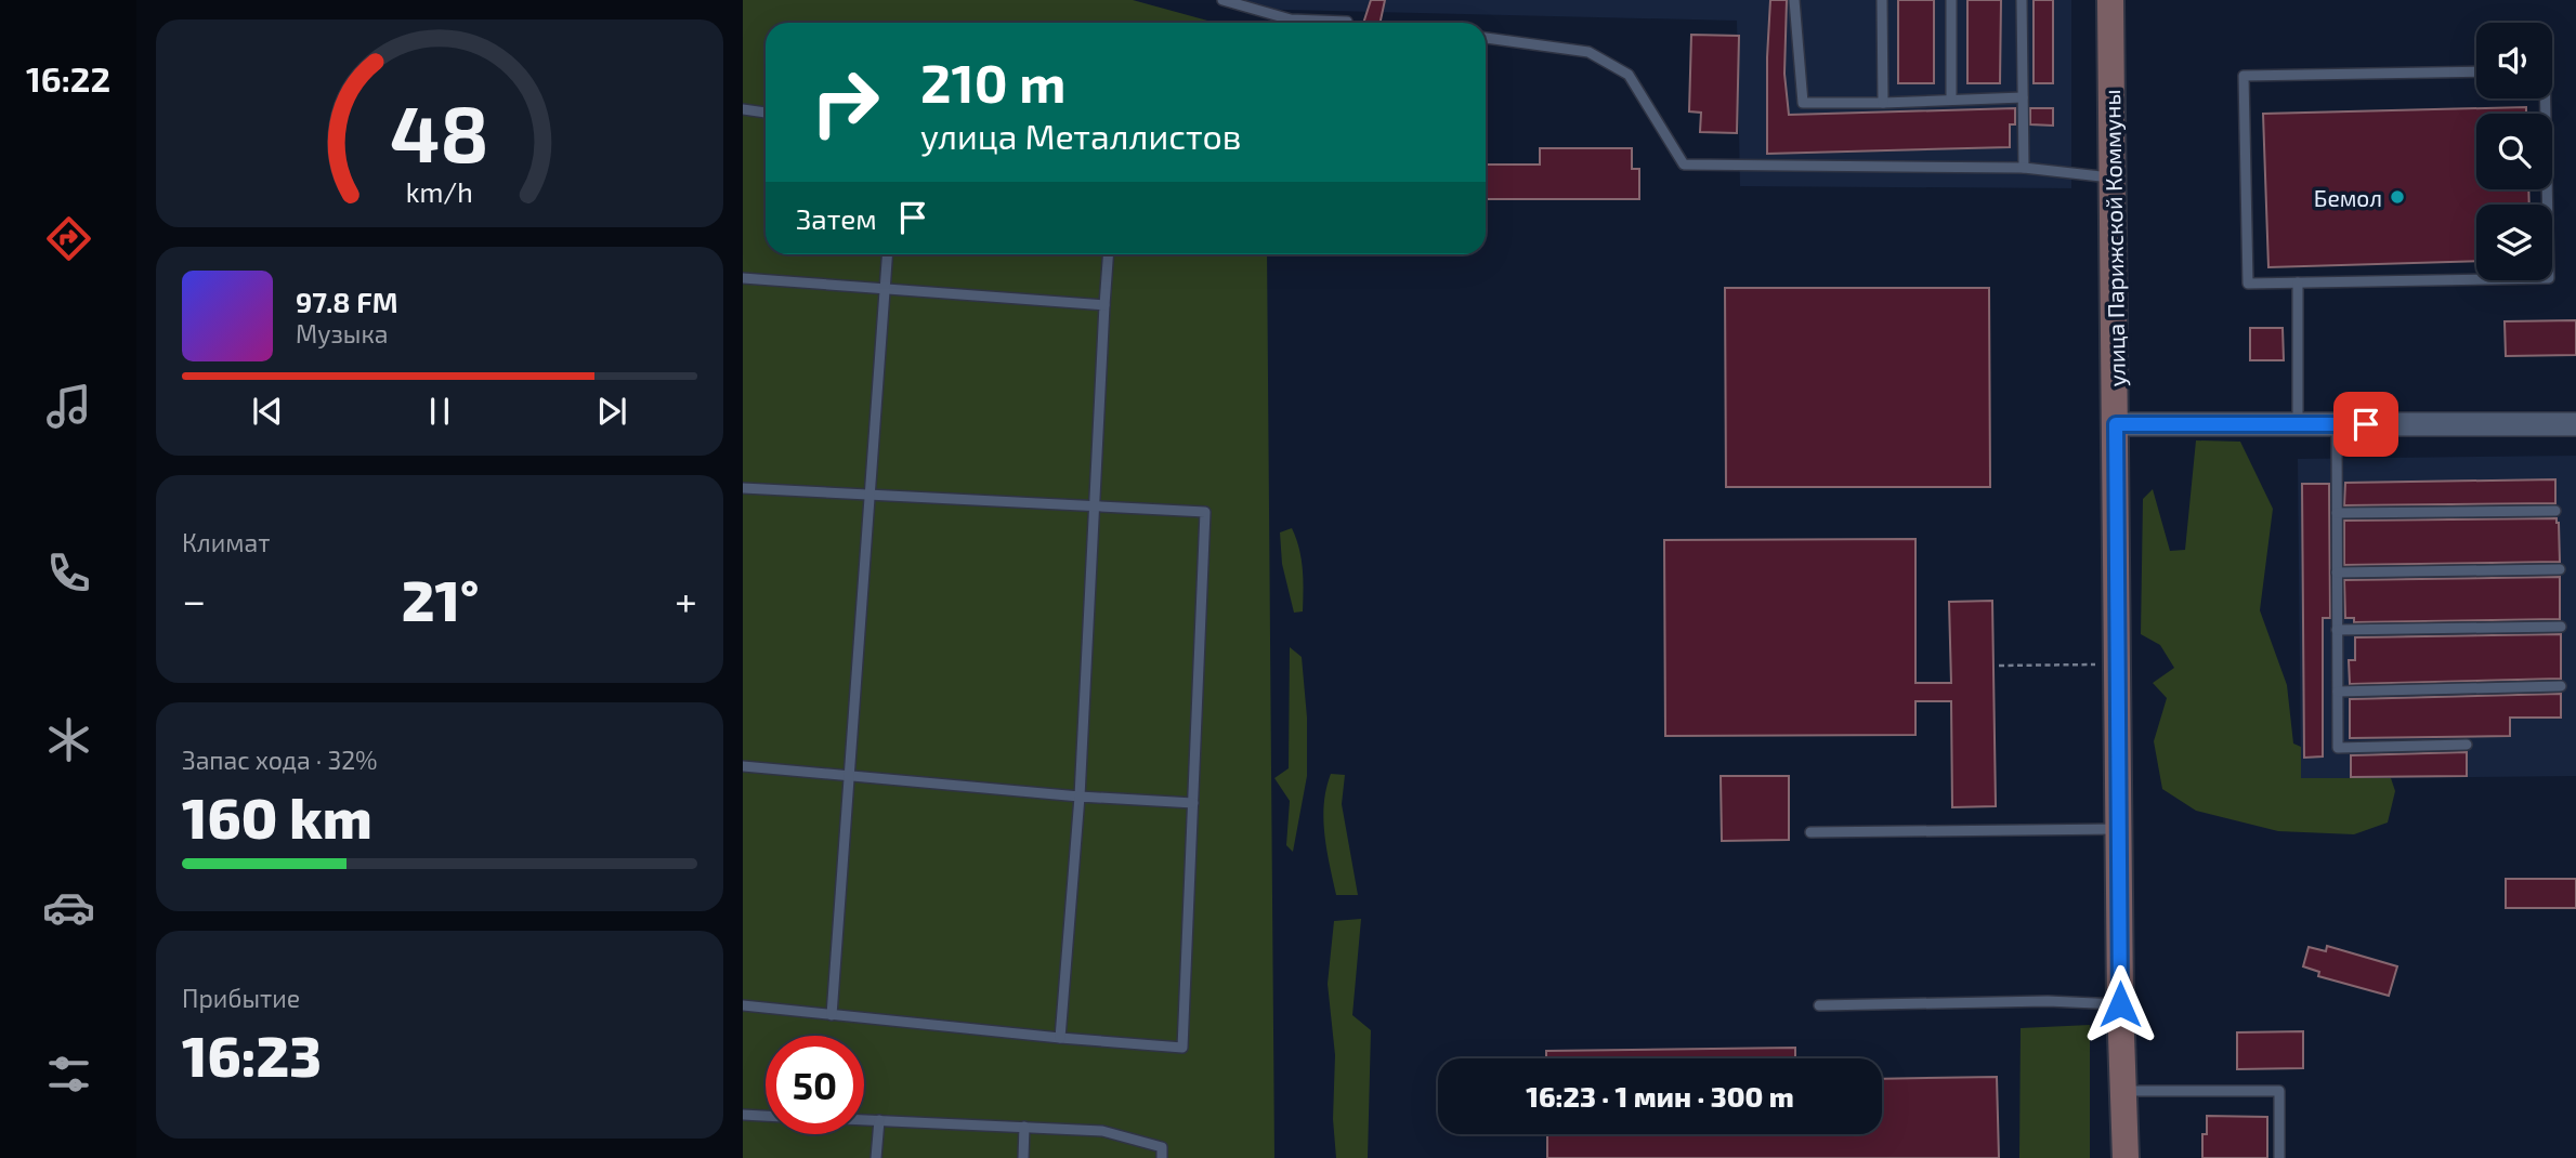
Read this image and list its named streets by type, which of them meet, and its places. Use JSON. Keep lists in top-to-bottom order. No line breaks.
{"streets":{"main road":["улица Парижской Коммуны"]},"places":["Бемол"],"page":{"tabs":"16:22","turn":["210 m","улица Металлистов"],"then":"Затем","song":["97.8 FM","Музыка"],"tile":["Климат",["Запас хода · 32%","160 km"],["Прибытие","16:23"]],"heat":["−","21°","+"],"limit":"50","trip":"16:23 · 1 мин · 300 m","gauge":["48","km/h"]}}
